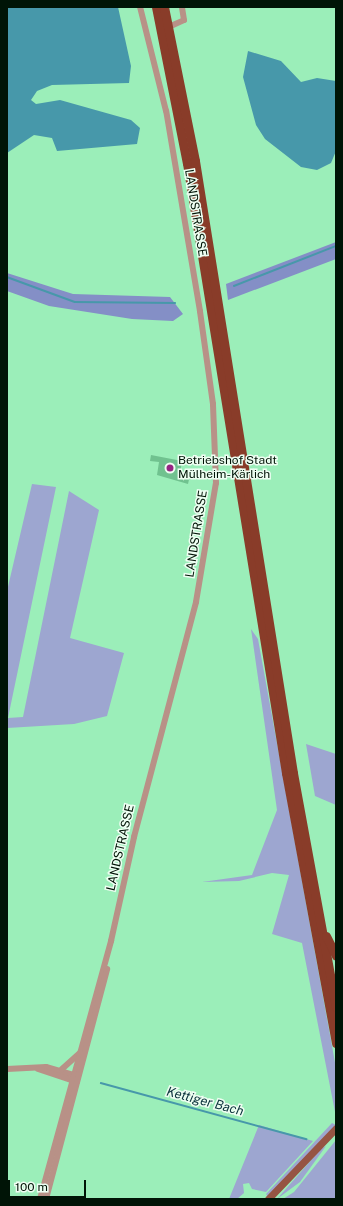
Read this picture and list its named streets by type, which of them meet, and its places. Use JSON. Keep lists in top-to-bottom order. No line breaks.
{"streets":{"street":["LANDSTRASSE"]},"water":["Kettiger Bach"],"places":["Betriebshof Stadt Mülheim-Kärlich"],"scale_bar":"100 m"}
